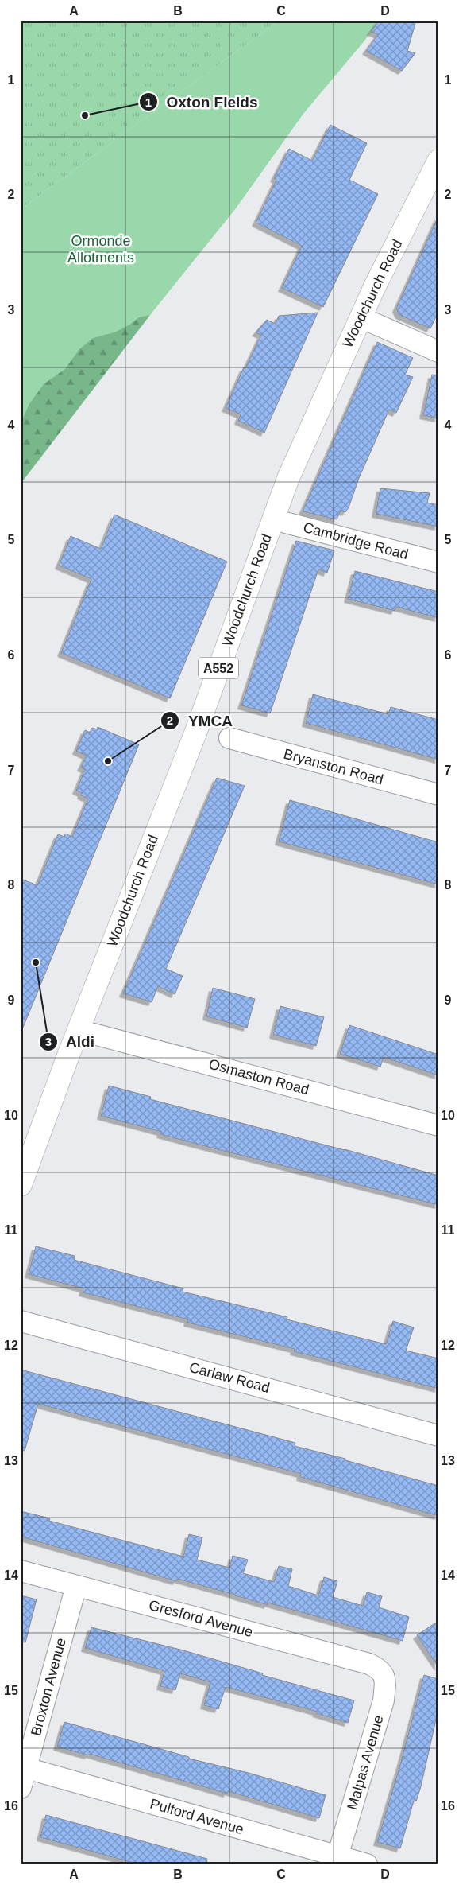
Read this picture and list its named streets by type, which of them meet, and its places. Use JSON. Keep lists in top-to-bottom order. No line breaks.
{"streets":{"highway":["Woodchurch Road","A552"],"street":["Cambridge Road","Bryanston Road","Osmaston Road","Carlaw Road","Gresford Avenue","Broxton Avenue","Malpas Avenue","Pulford Avenue"]},"crossings":[["Woodchurch Road","Cambridge Road"],["Woodchurch Road","Osmaston Road"],["Gresford Avenue","Broxton Avenue"],["Gresford Avenue","Malpas Avenue"],["Broxton Avenue","Pulford Avenue"],["Malpas Avenue","Pulford Avenue"]],"parks":["Ormonde Allotments"],"places":["Oxton Fields","YMCA","Aldi"],"grid":{"columns":["A","B","C","D"],"rows":["1","2","3","4","5","6","7","8","9","10","11","12","13","14","15","16"]}}
